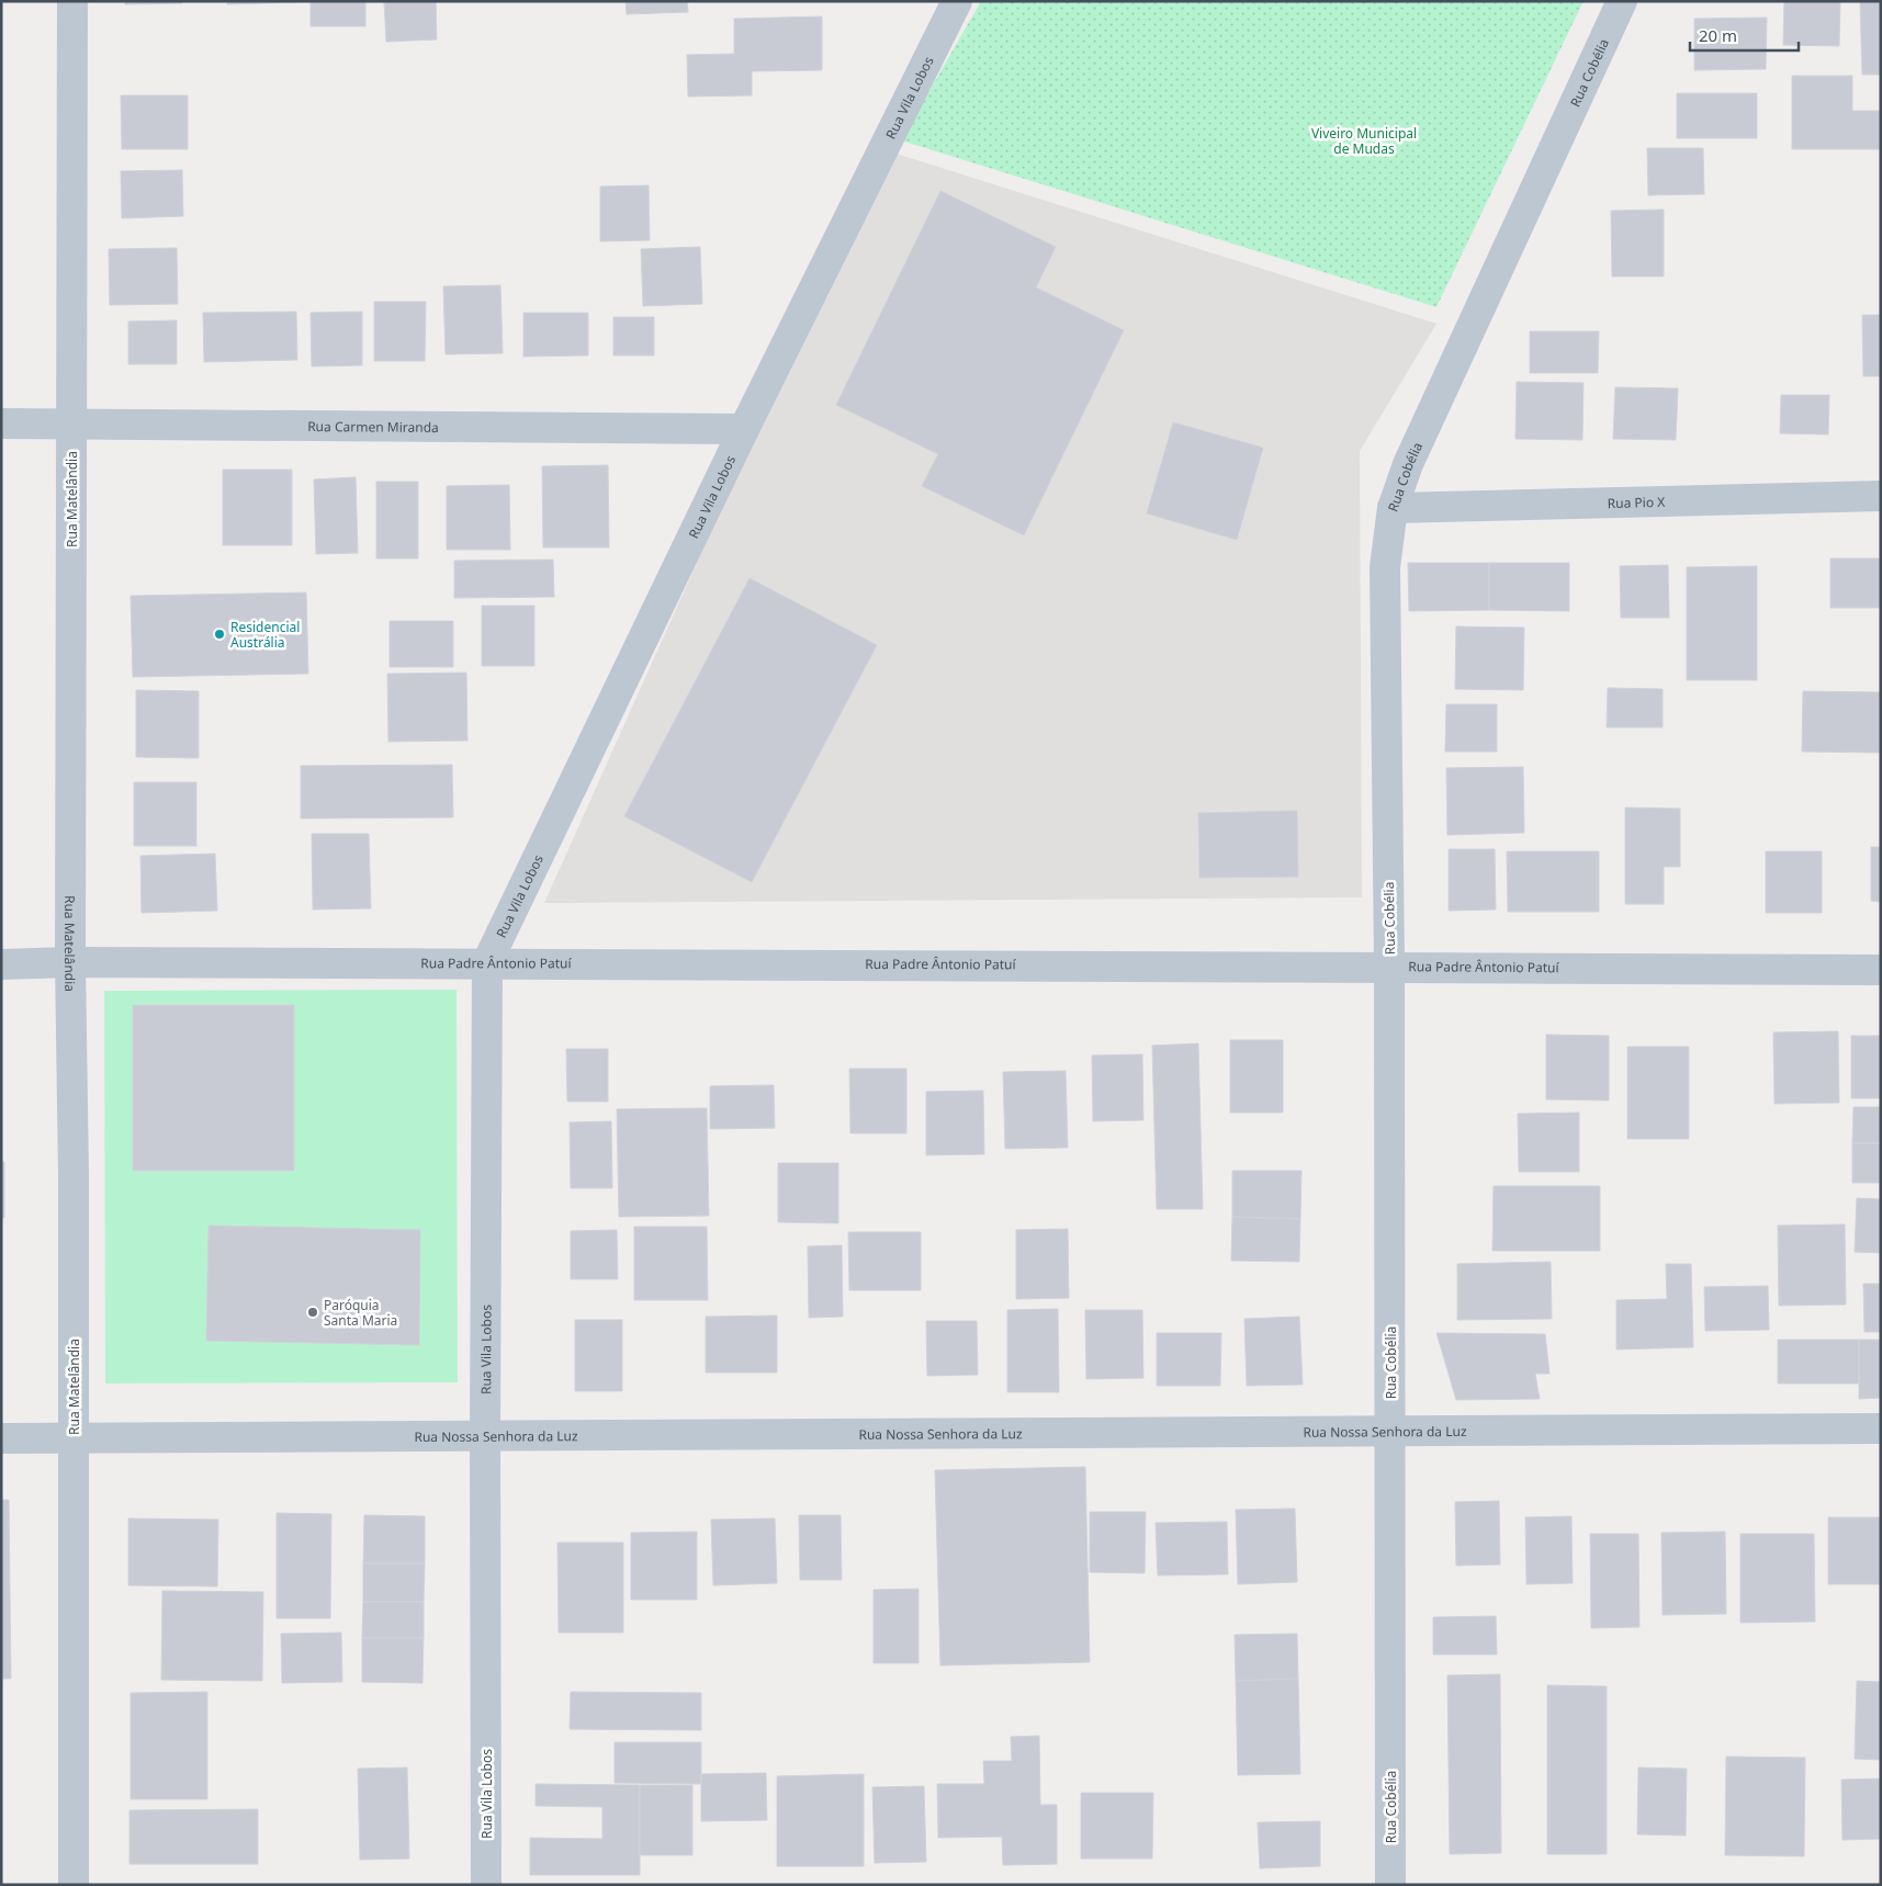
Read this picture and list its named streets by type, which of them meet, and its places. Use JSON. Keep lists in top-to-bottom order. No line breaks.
{"streets":{"street":["Rua Cobélia","Rua Vila Lobos","Rua Carmen Miranda","Rua Matelândia","Rua Pio X","Rua Padre Ântonio Patuí","Rua Nossa Senhora da Luz"]},"crossings":[["Rua Cobélia","Rua Pio X"],["Rua Cobélia","Rua Padre Ântonio Patuí"],["Rua Cobélia","Rua Nossa Senhora da Luz"],["Rua Vila Lobos","Rua Carmen Miranda"],["Rua Vila Lobos","Rua Padre Ântonio Patuí"],["Rua Vila Lobos","Rua Nossa Senhora da Luz"],["Rua Carmen Miranda","Rua Matelândia"],["Rua Matelândia","Rua Padre Ântonio Patuí"],["Rua Matelândia","Rua Nossa Senhora da Luz"]],"parks":["Viveiro Municipal de Mudas"],"places":["Residencial Austrália","Paróquia Santa Maria"],"scale_bar":"20 m"}
